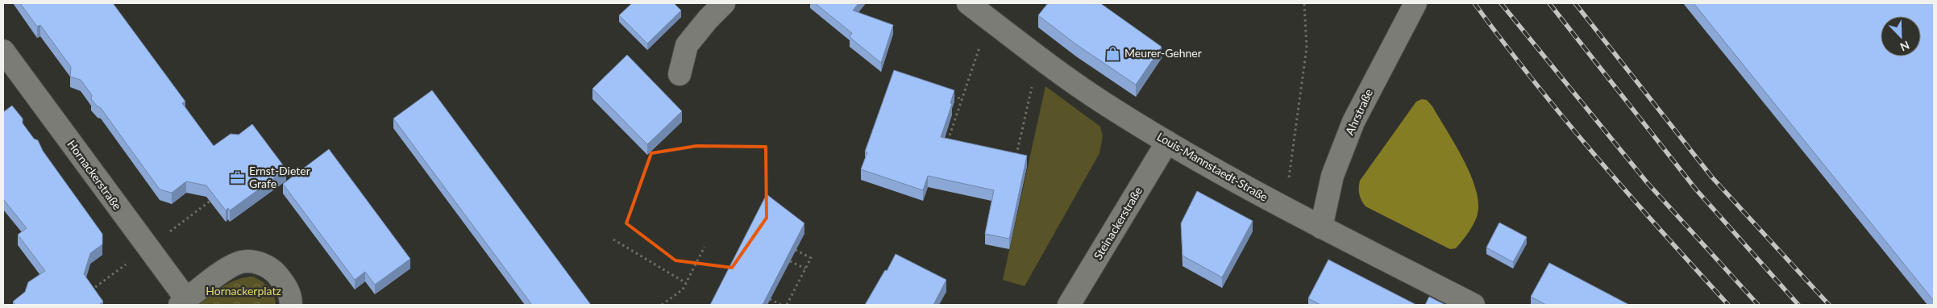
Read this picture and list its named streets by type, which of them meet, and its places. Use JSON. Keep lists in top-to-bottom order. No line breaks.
{"streets":{"street":["Ahrstraße","Louis-Mannstaedt-Straße","Hornackerstraße","Steinackerstraße"]},"crossings":[["Ahrstraße","Louis-Mannstaedt-Straße"],["Louis-Mannstaedt-Straße","Steinackerstraße"]],"parks":["Hornackerplatz"],"places":{"shop":["Meurer-Gehner"],"office":["Ernst-Dieter Grafe"]},"north":"bottom right"}
